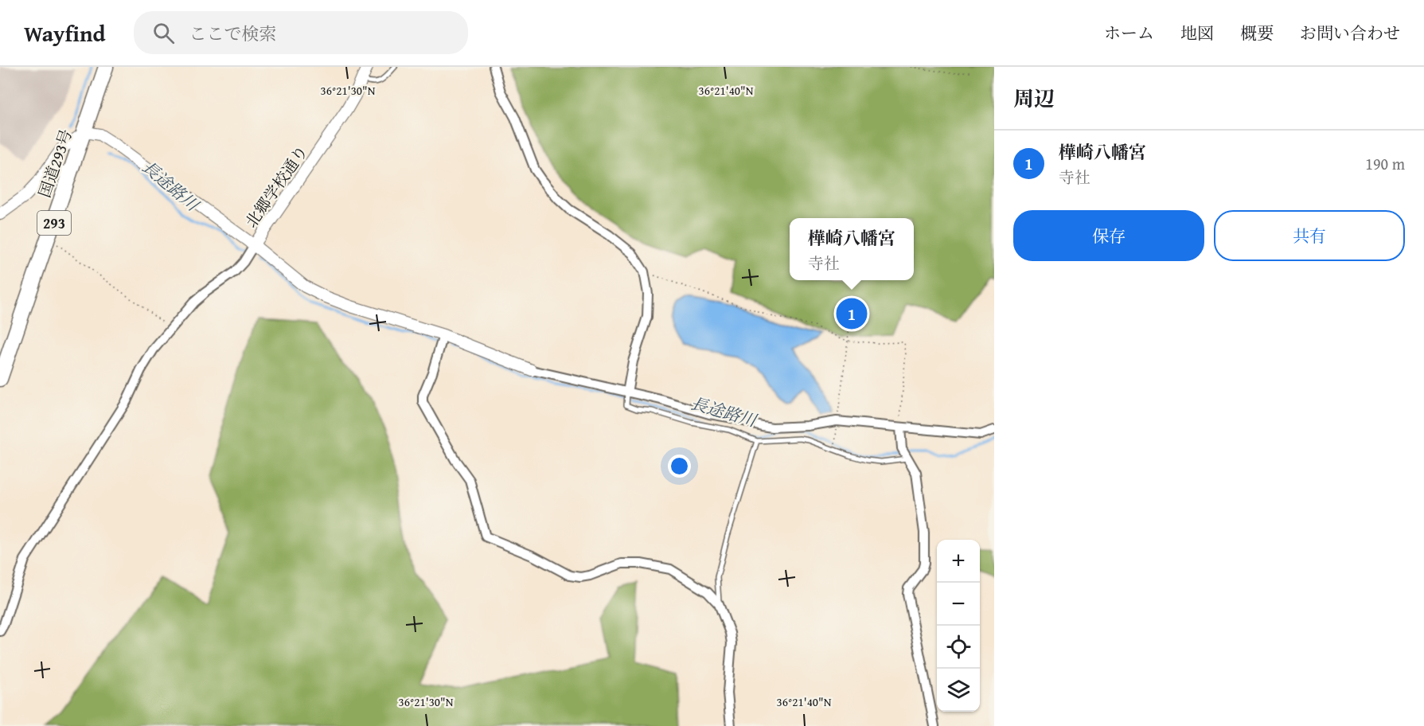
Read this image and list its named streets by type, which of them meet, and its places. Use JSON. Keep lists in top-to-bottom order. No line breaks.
{"streets":{"highway":["国道293号","293"],"street":["北郷学校通り"]},"crossings":[["国道293号","北郷学校通り"]],"water":["長途路川"],"page":{"header":"Wayfind","search":"ここで検索","nav":["ホーム","地図","概要","お問い合わせ"],"heading":"周辺","list":[{"mark":"1","name":"樺崎八幡宮","note":"寺社","value":"190 m"}],"buttons":["保存","共有"],"popup":["樺崎八幡宮","寺社"],"pins":"1","map_buttons":["+","−"]},"coordinates":["36°21'30\"N","36°21'40\"N"]}
